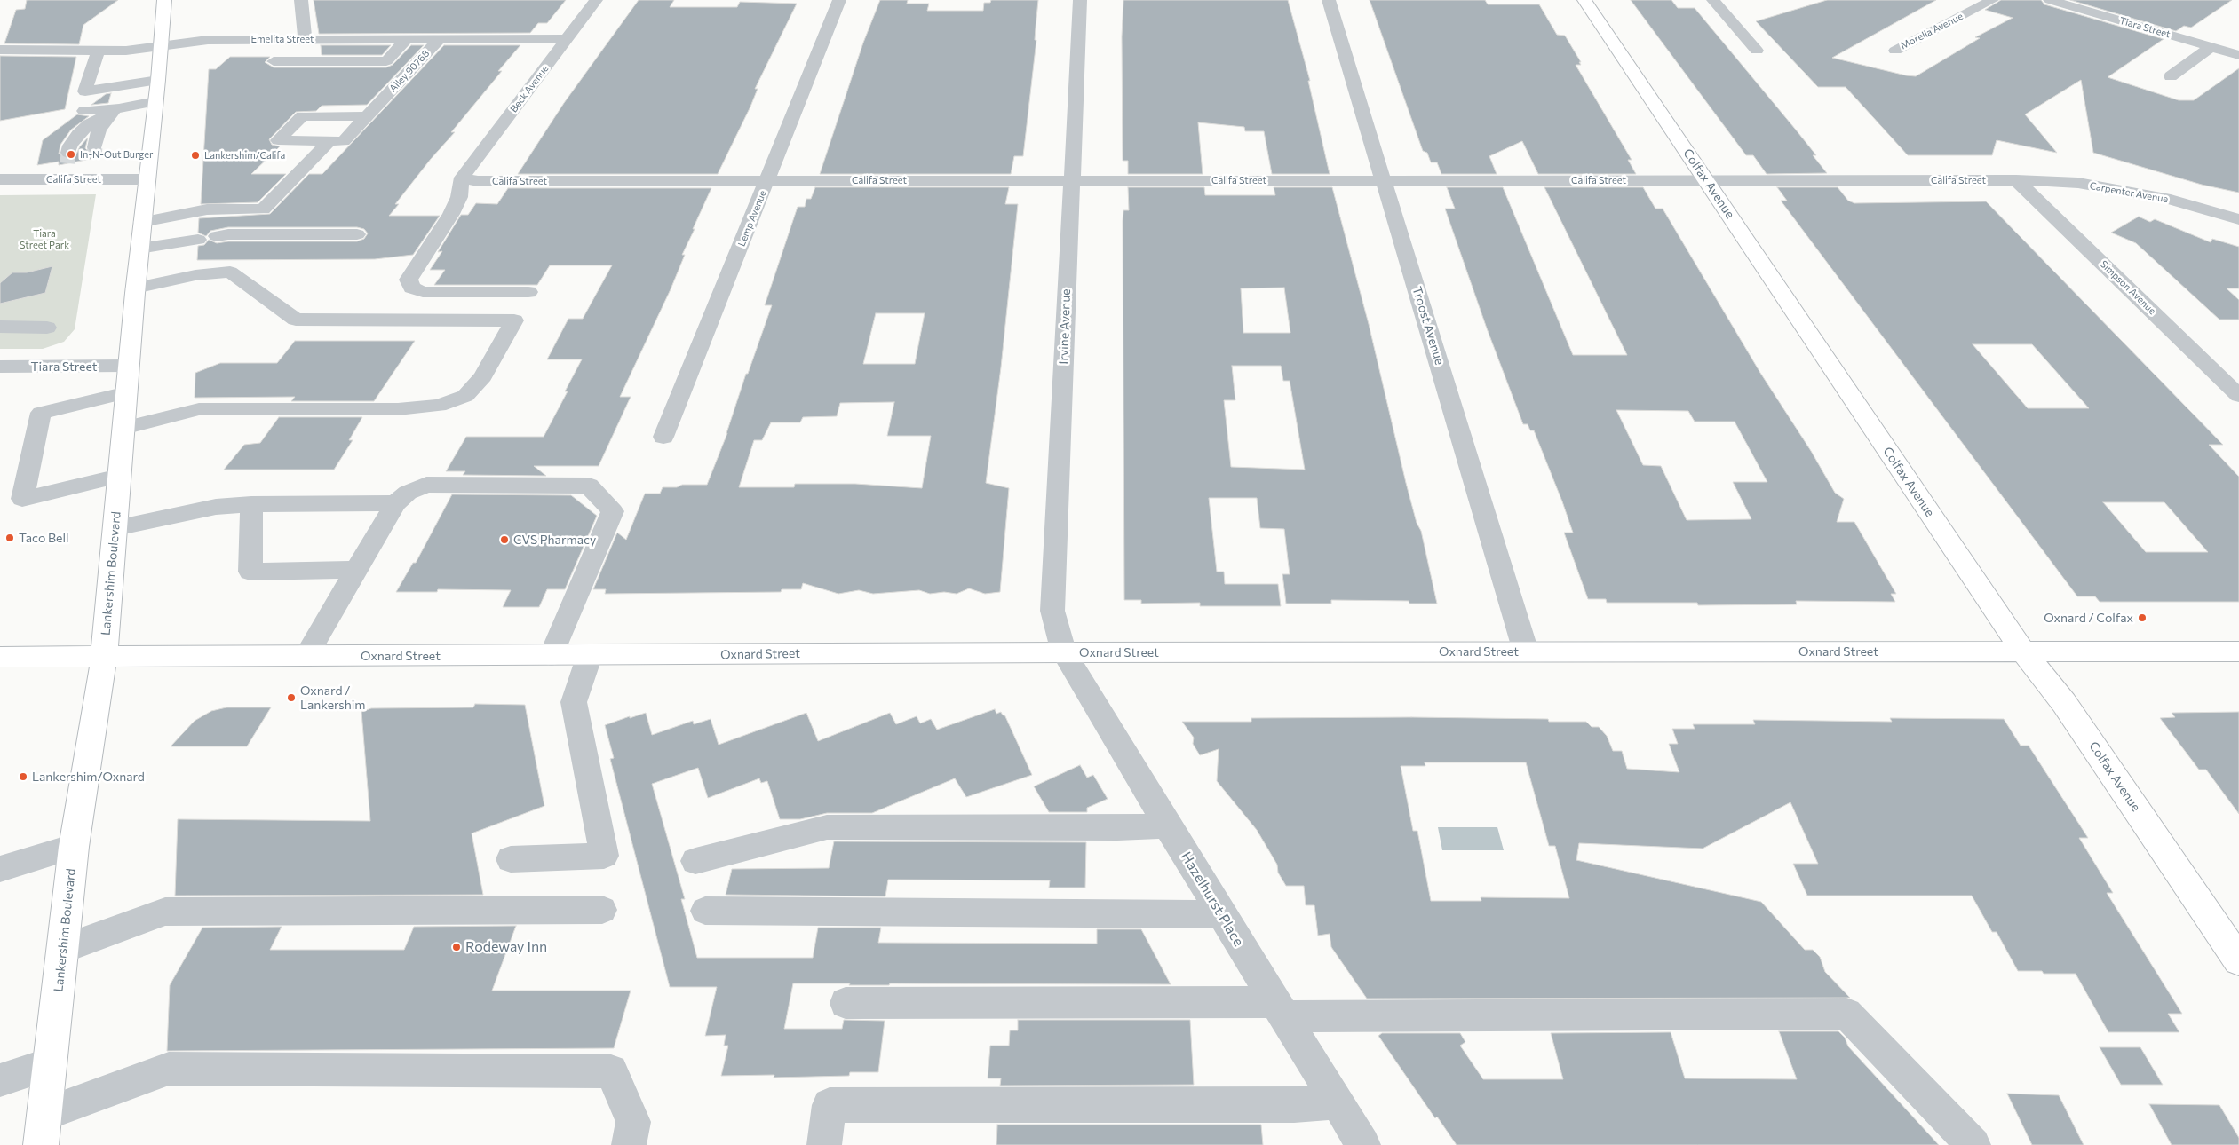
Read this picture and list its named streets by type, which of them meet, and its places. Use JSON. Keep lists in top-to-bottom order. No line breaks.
{"streets":{"main road":["Colfax Avenue","Lankershim Boulevard","Oxnard Street"],"street":["Tiara Street","Morella Avenue","Emelita Street","Alley 90768","Beck Avenue","Califa Street","Carpenter Avenue","Lemp Avenue","Simpson Avenue","Troost Avenue","Irvine Avenue","Hazelhurst Place"]},"crossings":[["Tiara Street","Lankershim Boulevard"],["Emelita Street","Alley 90768"],["Emelita Street","Beck Avenue"],["Emelita Street","Lankershim Boulevard"],["Beck Avenue","Califa Street"],["Califa Street","Colfax Avenue"],["Califa Street","Carpenter Avenue"],["Califa Street","Lemp Avenue"],["Califa Street","Simpson Avenue"],["Califa Street","Troost Avenue"],["Califa Street","Irvine Avenue"],["Califa Street","Lankershim Boulevard"],["Colfax Avenue","Oxnard Street"],["Carpenter Avenue","Simpson Avenue"],["Troost Avenue","Oxnard Street"],["Irvine Avenue","Oxnard Street"],["Irvine Avenue","Hazelhurst Place"],["Lankershim Boulevard","Oxnard Street"],["Oxnard Street","Hazelhurst Place"]],"parks":["Tiara Street Park"],"places":["In-N-Out Burger","Lankershim/Califa","Taco Bell","CVS Pharmacy","Oxnard / Colfax","Oxnard / Lankershim","Lankershim/Oxnard","Rodeway Inn"]}
